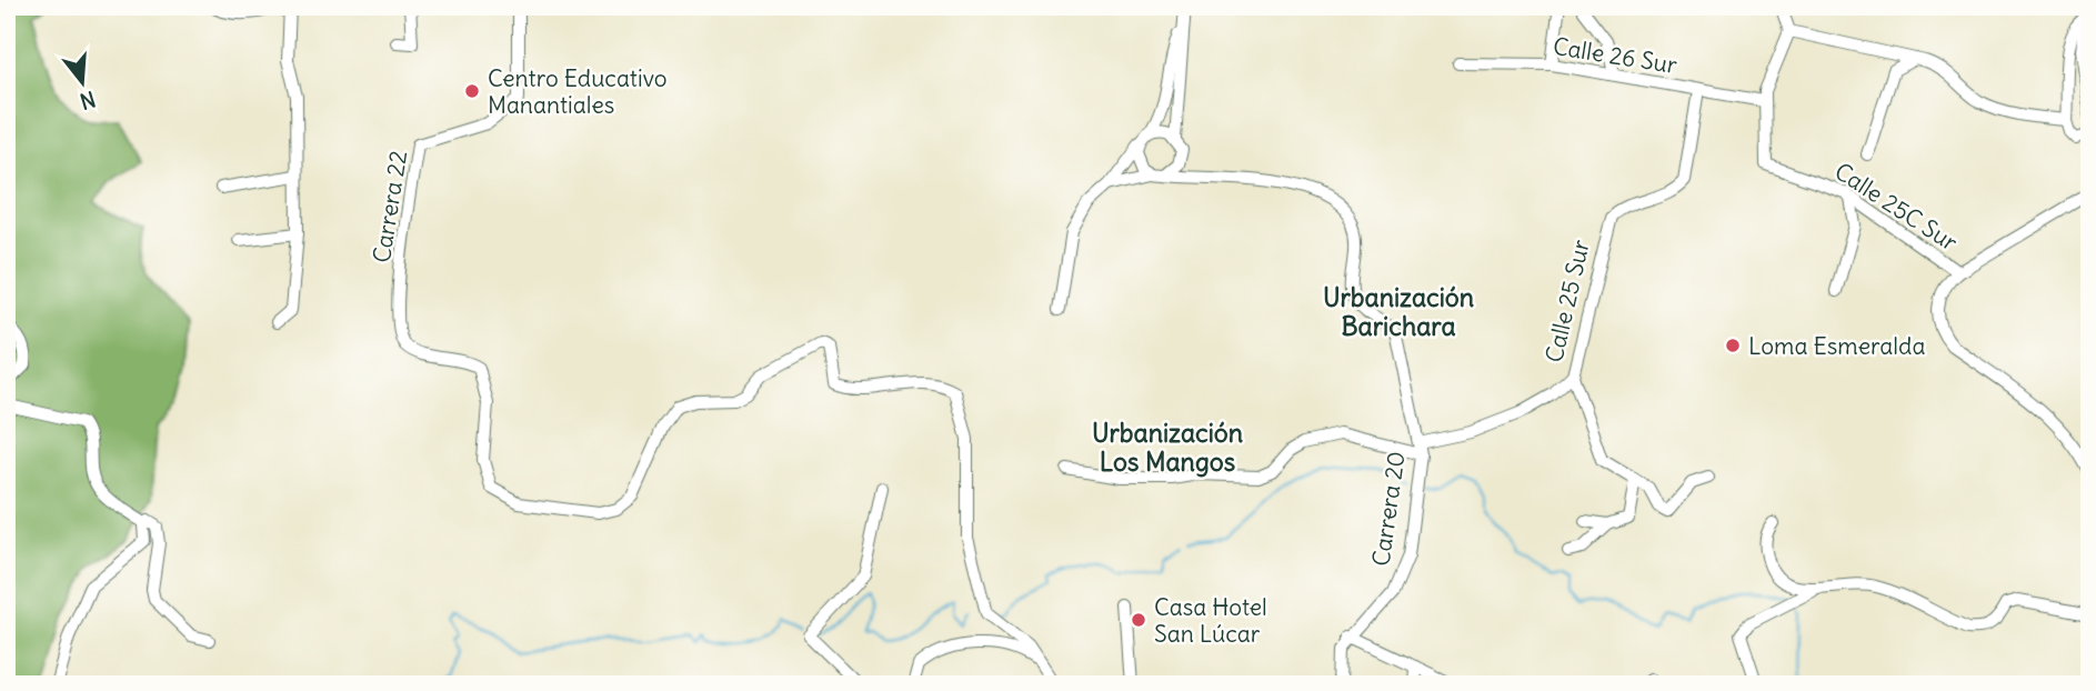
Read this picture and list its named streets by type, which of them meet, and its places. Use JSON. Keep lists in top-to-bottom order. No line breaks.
{"streets":{"street":["Calle 26 Sur","Carrera 22","Calle 25C Sur","Calle 25 Sur","Carrera 20"]},"crossings":[["Calle 26 Sur","Calle 25C Sur"],["Calle 26 Sur","Calle 25 Sur"],["Calle 25 Sur","Carrera 20"]],"districts":["Urbanización Barichara","Urbanización Los Mangos"],"places":["Centro Educativo Manantiales","Loma Esmeralda","Casa Hotel San Lúcar"],"north":"bottom"}
